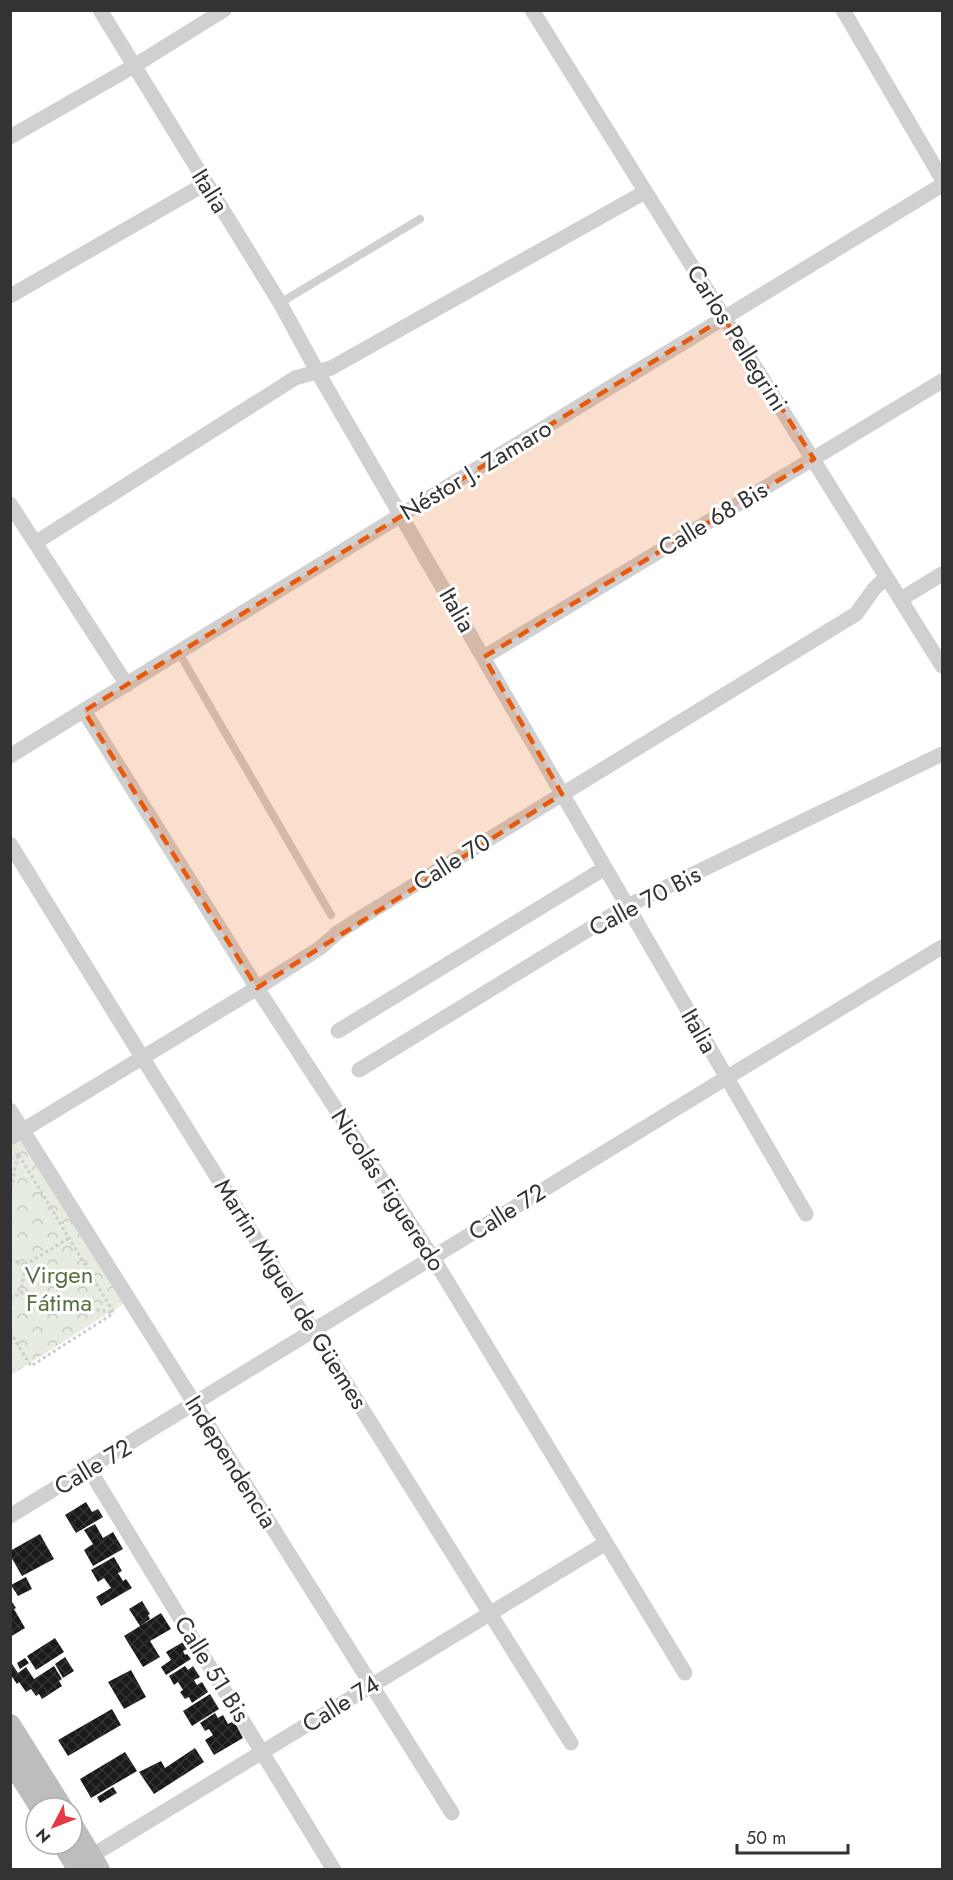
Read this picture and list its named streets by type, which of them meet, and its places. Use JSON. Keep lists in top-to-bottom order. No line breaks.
{"streets":{"street":["Italia","Carlos Pellegrini","Néstor J. Zamaro","Calle 68 Bis","Calle 70","Calle 70 Bis","Nicolás Figueredo","Calle 72","Martin Miguel de Güemes","Independencia","Calle 51 Bis","Calle 74"]},"crossings":[["Italia","Néstor J. Zamaro"],["Italia","Calle 68 Bis"],["Italia","Calle 70"],["Italia","Calle 70 Bis"],["Italia","Calle 72"],["Carlos Pellegrini","Néstor J. Zamaro"],["Carlos Pellegrini","Calle 68 Bis"],["Carlos Pellegrini","Calle 70"],["Néstor J. Zamaro","Nicolás Figueredo"],["Calle 70","Nicolás Figueredo"],["Calle 70","Martin Miguel de Güemes"],["Calle 70","Independencia"],["Nicolás Figueredo","Calle 72"],["Nicolás Figueredo","Calle 74"],["Calle 72","Martin Miguel de Güemes"],["Calle 72","Independencia"],["Calle 72","Calle 51 Bis"],["Martin Miguel de Güemes","Calle 74"],["Independencia","Calle 74"],["Calle 51 Bis","Calle 74"]],"parks":["Virgen Fátima"],"scale_bar":"50 m","north":"bottom left"}
